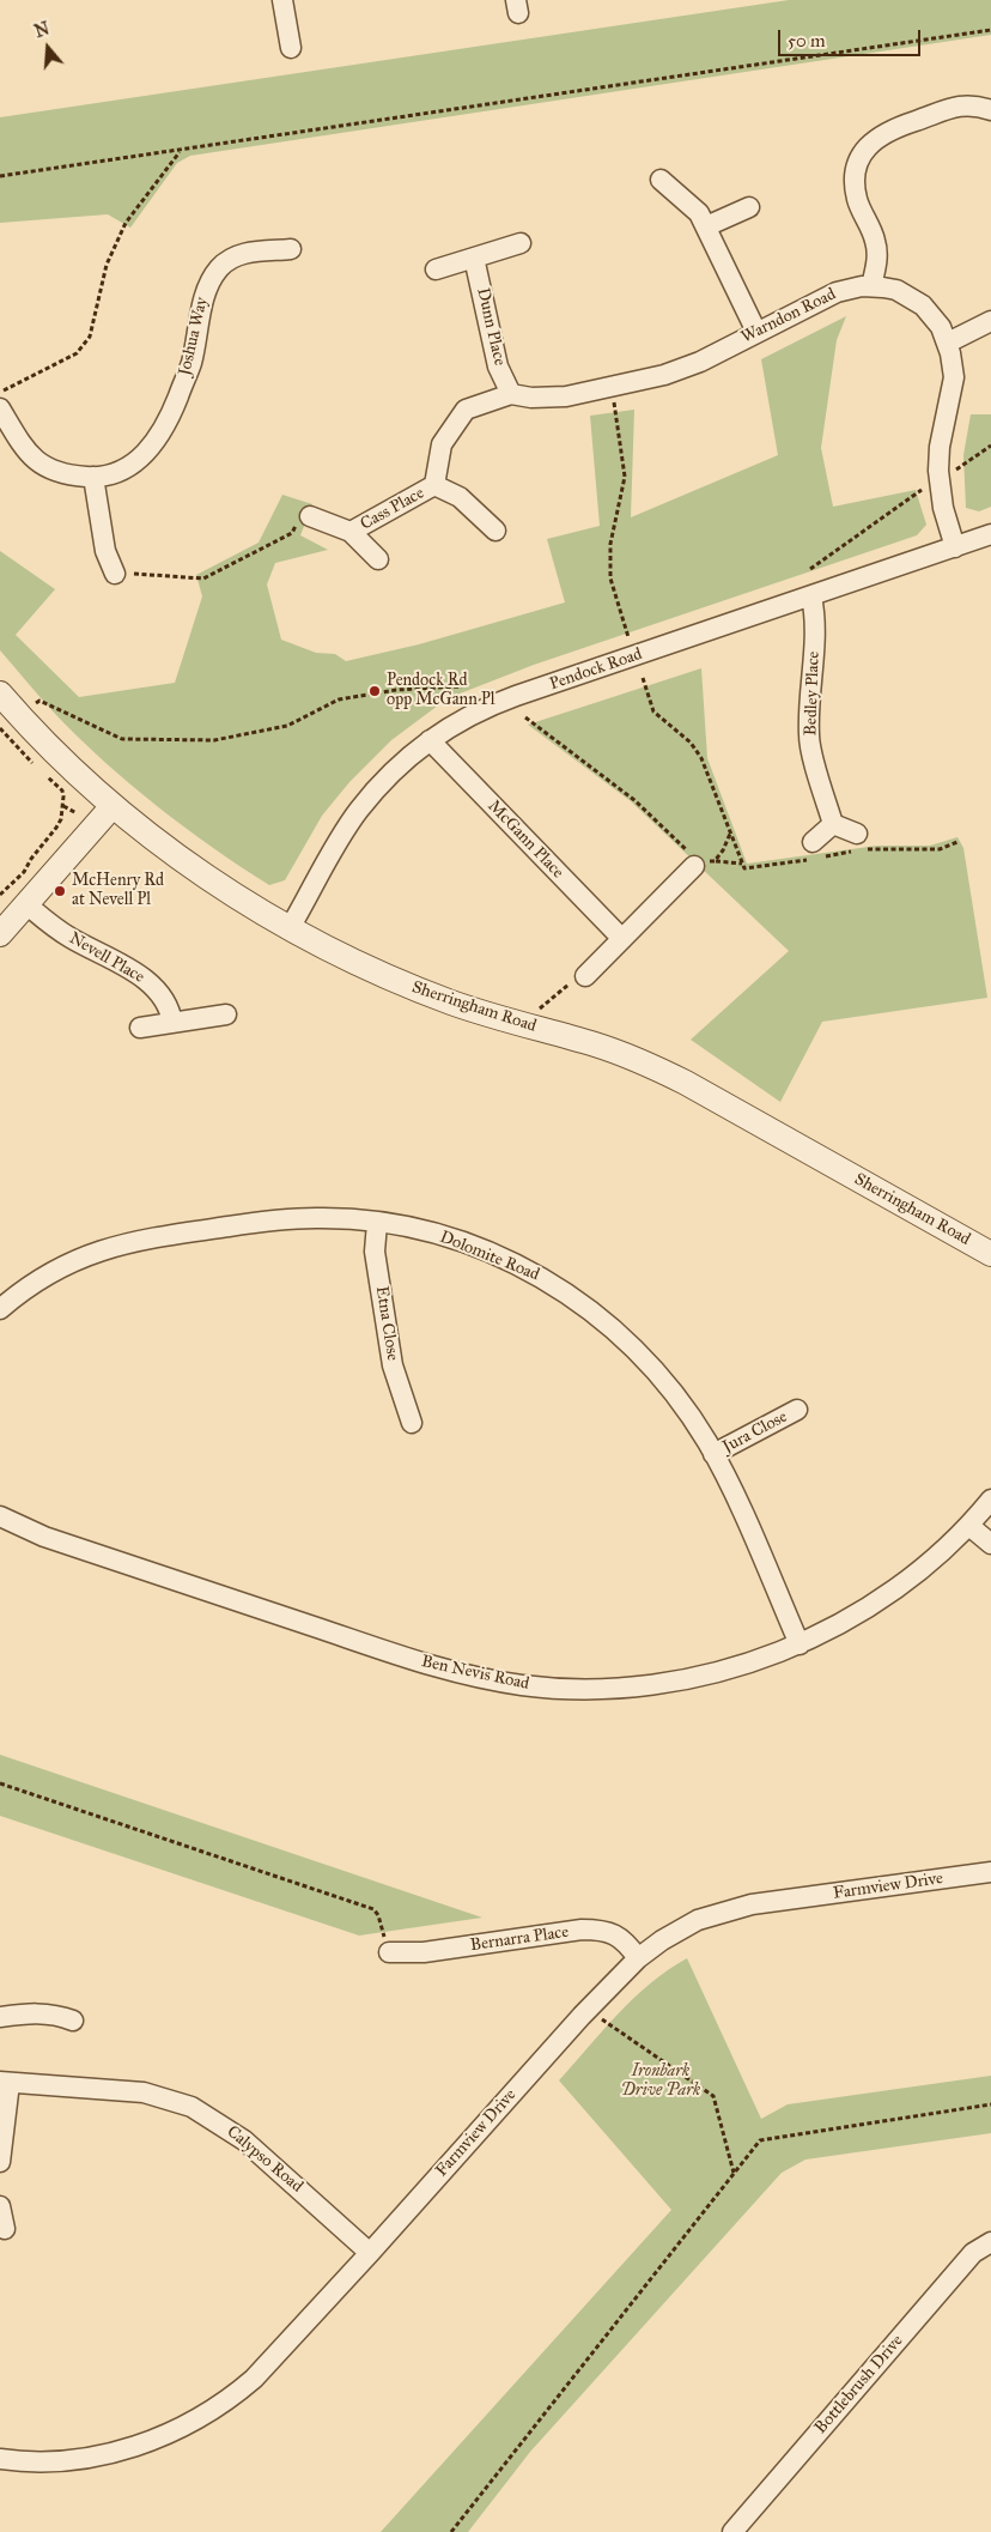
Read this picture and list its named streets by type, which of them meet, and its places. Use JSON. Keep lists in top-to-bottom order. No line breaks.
{"streets":{"street":["Warndon Road","Dunn Place","Joshua Way","Cass Place","Pendock Road","Bedley Place","McGann Place","Nevell Place","Sherringham Road","Dolomite Road","Etna Close","Jura Close","Ben Nevis Road","Farmview Drive","Bernarra Place","Calypso Road","Bottlebrush Drive"]},"crossings":[["Warndon Road","Dunn Place"],["Warndon Road","Cass Place"],["Warndon Road","Pendock Road"],["Dunn Place","Cass Place"],["Pendock Road","Bedley Place"],["Pendock Road","McGann Place"],["Pendock Road","Sherringham Road"],["Dolomite Road","Etna Close"],["Dolomite Road","Jura Close"],["Dolomite Road","Ben Nevis Road"],["Farmview Drive","Bernarra Place"],["Farmview Drive","Calypso Road"]],"parks":["Ironbark Drive Park"],"places":["Pendock Rd opp McGann Pl","McHenry Rd at Nevell Pl"],"scale_bar":"50 m","north":"top"}
